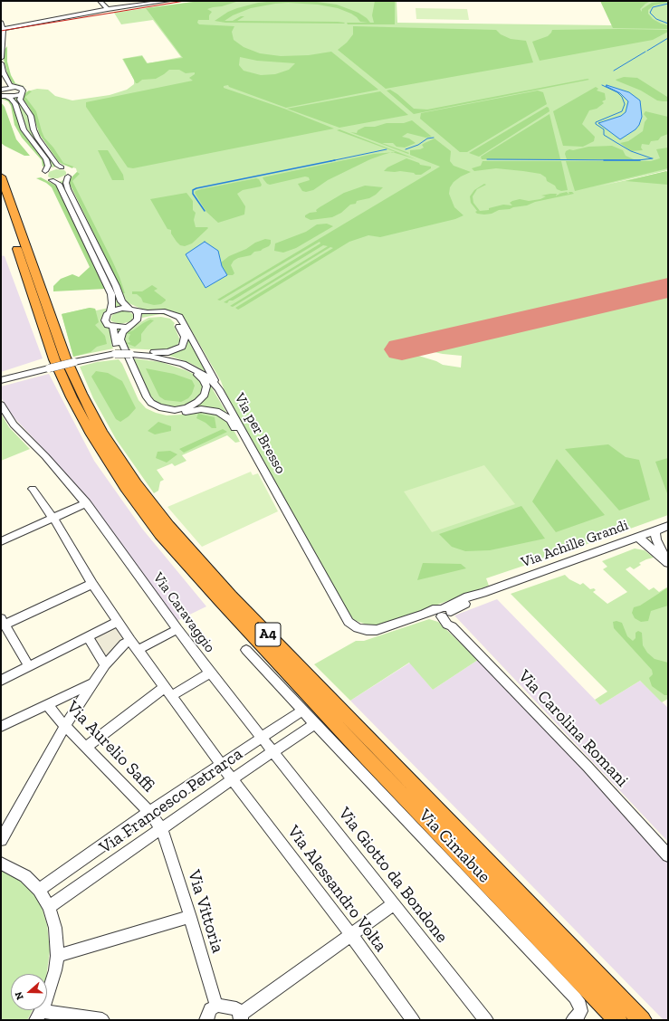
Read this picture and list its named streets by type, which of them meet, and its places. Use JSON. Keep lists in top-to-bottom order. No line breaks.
{"streets":{"highway":["A4"],"street":["Via per Bresso","Via Achille Grandi","Via Caravaggio","Via Carolina Romani","Via Aurelio Saffi","Via Francesco Petrarca","Via Cimabue","Via Giotto da Bondone","Via Alessandro Volta","Via Vittoria"]},"crossings":[["Via per Bresso","Via Achille Grandi"],["Via per Bresso","Via Carolina Romani"],["Via Achille Grandi","Via Carolina Romani"],["Via Caravaggio","Via Francesco Petrarca"],["Via Caravaggio","Via Giotto da Bondone"],["Via Aurelio Saffi","Via Francesco Petrarca"],["Via Aurelio Saffi","Via Vittoria"],["Via Francesco Petrarca","Via Cimabue"],["Via Francesco Petrarca","Via Giotto da Bondone"],["Via Francesco Petrarca","Via Alessandro Volta"],["Via Francesco Petrarca","Via Vittoria"]],"north":"left"}
